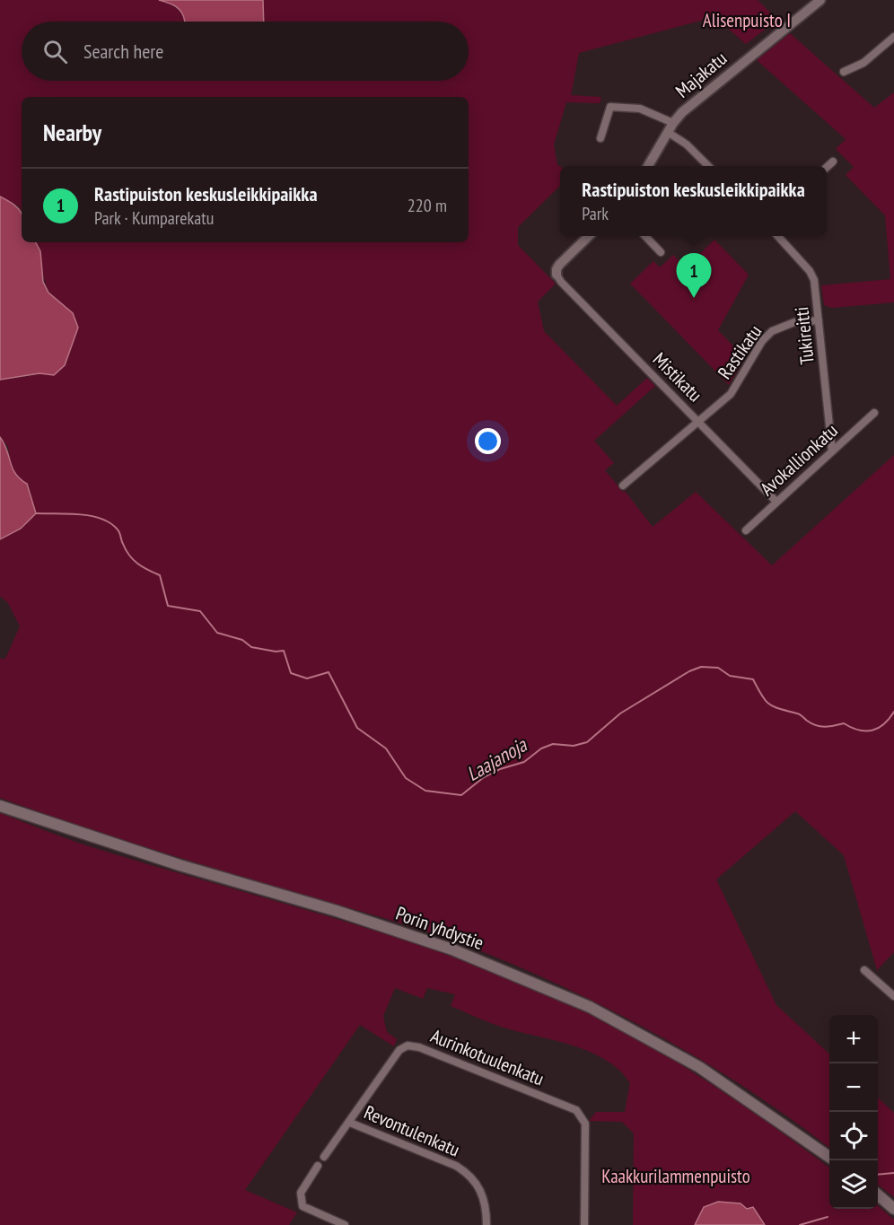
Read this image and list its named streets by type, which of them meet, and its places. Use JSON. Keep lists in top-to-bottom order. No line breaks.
{"streets":{"main road":["Porin yhdystie"],"street":["Majakatu","Tukireitti","Rastikatu","Mistikatu","Avokallionkatu","Aurinkotuulenkatu","Revontulenkatu"]},"crossings":[["Tukireitti","Rastikatu"],["Tukireitti","Avokallionkatu"],["Rastikatu","Mistikatu"],["Mistikatu","Avokallionkatu"],["Aurinkotuulenkatu","Revontulenkatu"]],"water":["Laajanoja"],"parks":["Alisenpuisto I","Kaakkurilammenpuisto"],"page":{"search":"Search here","heading":"Nearby","popup":["Rastipuiston keskusleikkipaikka","Park"],"list":[{"mark":"1","name":"Rastipuiston keskusleikkipaikka","note":"Park · Kumparekatu","value":"220 m"}],"pins":"1","map_buttons":["+","−"]}}
